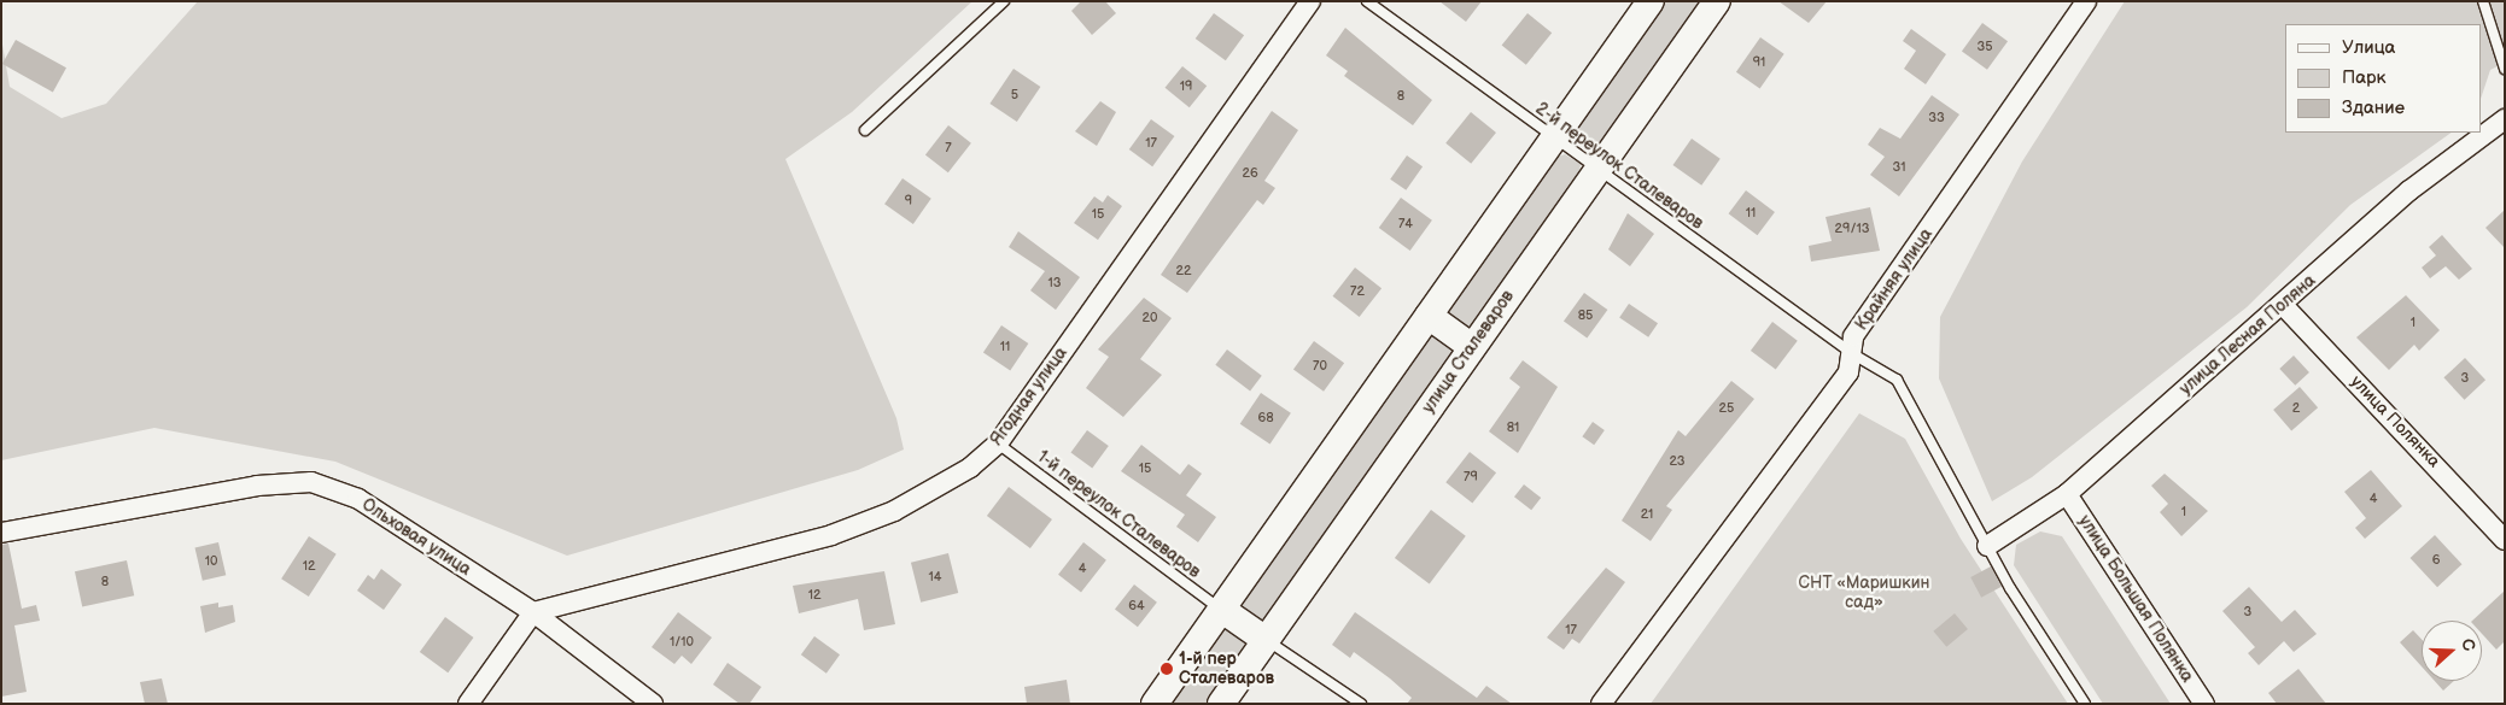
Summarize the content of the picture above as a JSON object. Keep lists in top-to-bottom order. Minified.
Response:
{"streets":{"main road":["улица Сталеваров"],"street":["Крайняя улица","улица Лесная Поляна","Ягодная улица","улица Полянка","Ольховая улица","улица Большая Полянка"],"lane":["2-й переулок Сталеваров","1-й переулок Сталеваров"]},"crossings":[["2-й переулок Сталеваров","Крайняя улица"],["2-й переулок Сталеваров","улица Лесная Поляна"],["2-й переулок Сталеваров","улица Сталеваров"],["улица Лесная Поляна","улица Полянка"],["улица Лесная Поляна","улица Большая Полянка"],["Ягодная улица","1-й переулок Сталеваров"],["Ягодная улица","Ольховая улица"]],"parks":["СНТ «Маришкин сад»"],"places":["1-й пер Сталеваров"],"house_numbers":["35","91","19","5","8","33","17","7","31","26","9","11","15","74","29/13","22","13","72","85","20","1","11","70","3","25","2","68","81","23","15","79","4","1","21","6","10","12","4","14","8","12","64","3","17","1/10"],"legend":["Улица","Парк","Здание"],"north":"right"}
